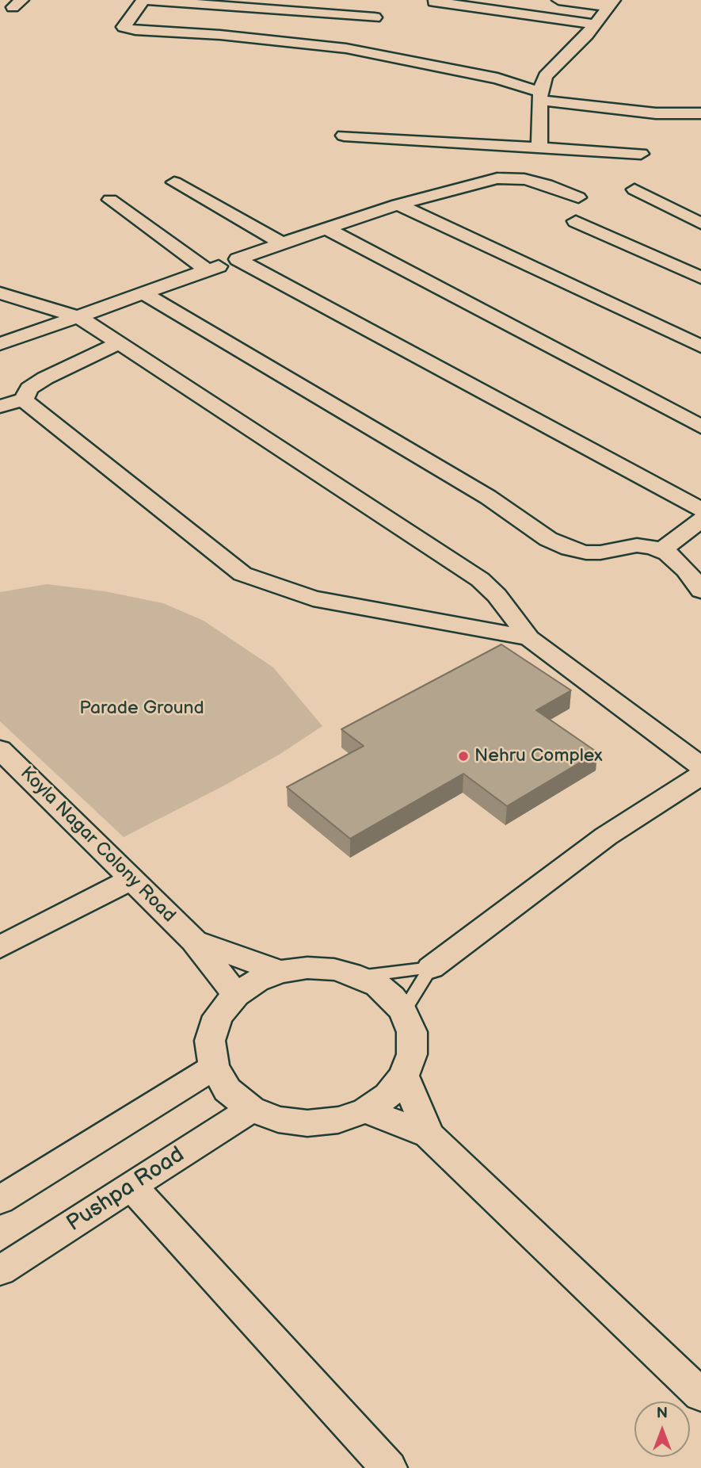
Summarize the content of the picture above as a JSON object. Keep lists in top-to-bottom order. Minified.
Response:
{"streets":{"street":["Koyla Nagar Colony Road","Pushpa Road"]},"crossings":[["Koyla Nagar Colony Road","Pushpa Road"]],"parks":["Parade Ground"],"places":["Nehru Complex"],"north":"top"}
